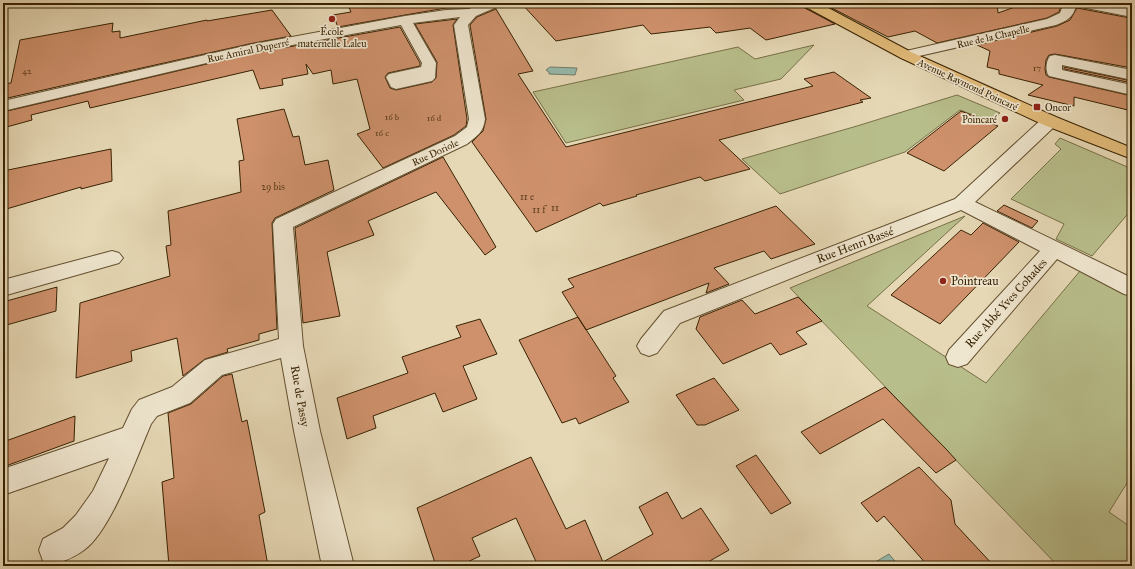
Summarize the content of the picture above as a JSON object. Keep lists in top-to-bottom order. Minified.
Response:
{"streets":{"main road":["Avenue Raymond Poincaré"],"street":["Rue de la Chapelle","Rue Amiral Duperré","Rue Doriole","Rue Henri Bassé","Rue Abbé Yves Cohades","Rue de Passy"]},"crossings":[["Rue de la Chapelle","Avenue Raymond Poincaré"],["Rue Amiral Duperré","Rue Doriole"],["Avenue Raymond Poincaré","Rue Henri Bassé"],["Rue Doriole","Rue de Passy"],["Rue Henri Bassé","Rue Abbé Yves Cohades"]],"places":{"other":["École maternelle Laleu","Poincaré","Pointreau"],"transit":["Oncor"]},"house_numbers":["17","42","16 b","16 d","16 c","29 bis","11 e","11","11 f"]}
